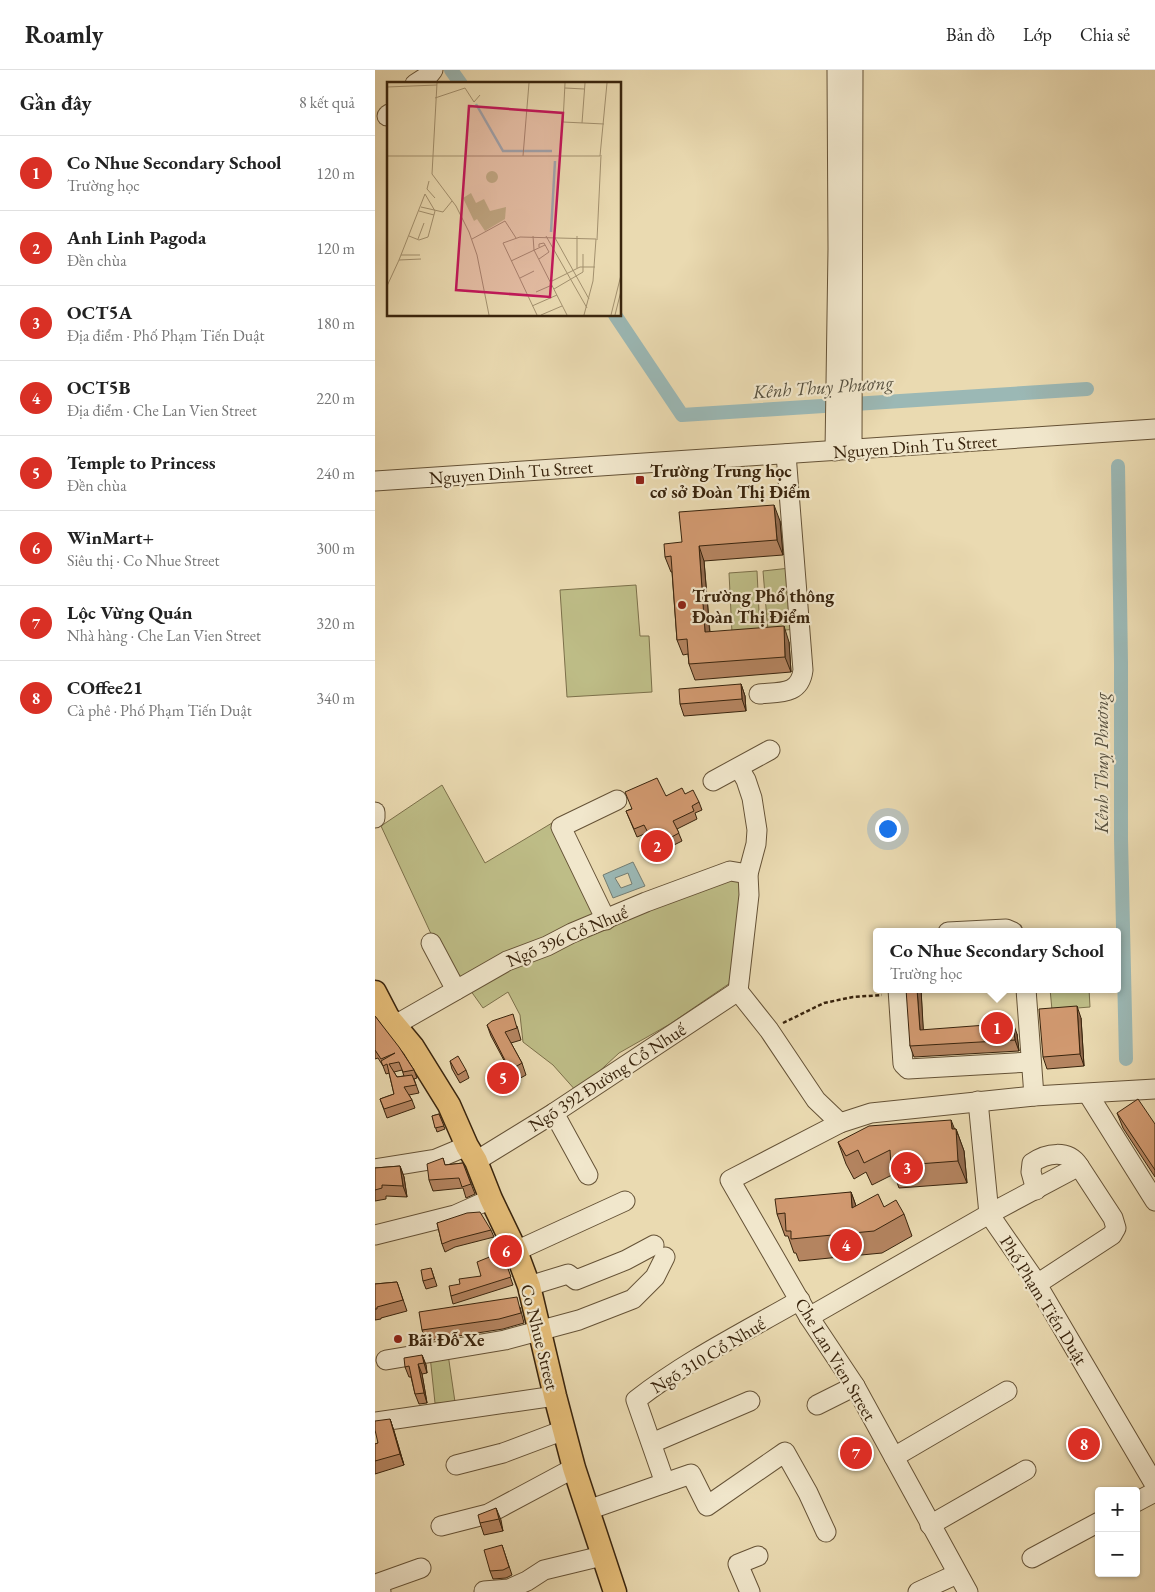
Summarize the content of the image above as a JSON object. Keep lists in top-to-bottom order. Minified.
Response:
{"streets":{"main road":["Co Nhue Street"],"street":["Nguyen Dinh Tu Street","Ngõ 396 Cổ Nhuế","Ngõ 392 Đường Cổ Nhuế","Phố Phạm Tiến Duật","Ngõ 310 Cổ Nhuế","Che Lan Vien Street"]},"crossings":[["Ngõ 396 Cổ Nhuế","Co Nhue Street"],["Ngõ 392 Đường Cổ Nhuế","Co Nhue Street"],["Ngõ 310 Cổ Nhuế","Che Lan Vien Street"]],"water":["Kênh Thuỵ Phương"],"places":{"transit":["Trường Trung học cơ sở Đoàn Thị Điểm"],"other":["Trường Phổ thông Đoàn Thị Điểm","Bãi Đỗ Xe"]},"page":{"header":"Roamly","nav":["Bản đồ","Lớp","Chia sẻ"],"heading":["Gần đây","8 kết quả"],"list":[{"mark":"1","name":"Co Nhue Secondary School","note":"Trường học","value":"120 m"},{"mark":"2","name":"Anh Linh Pagoda","note":"Đền chùa","value":"120 m"},{"mark":"3","name":"OCT5A","note":"Địa điểm · Phố Phạm Tiến Duật","value":"180 m"},{"mark":"4","name":"OCT5B","note":"Địa điểm · Che Lan Vien Street","value":"220 m"},{"mark":"5","name":"Temple to Princess","note":"Đền chùa","value":"240 m"},{"mark":"6","name":"WinMart+","note":"Siêu thị · Co Nhue Street","value":"300 m"},{"mark":"7","name":"Lộc Vừng Quán","note":"Nhà hàng · Che Lan Vien Street","value":"320 m"},{"mark":"8","name":"COffee21","note":"Cà phê · Phố Phạm Tiến Duật","value":"340 m"}],"pins":["2","1","5","3","4","6","8","7"],"popup":["Co Nhue Secondary School","Trường học"],"map_buttons":["+","−"]}}
